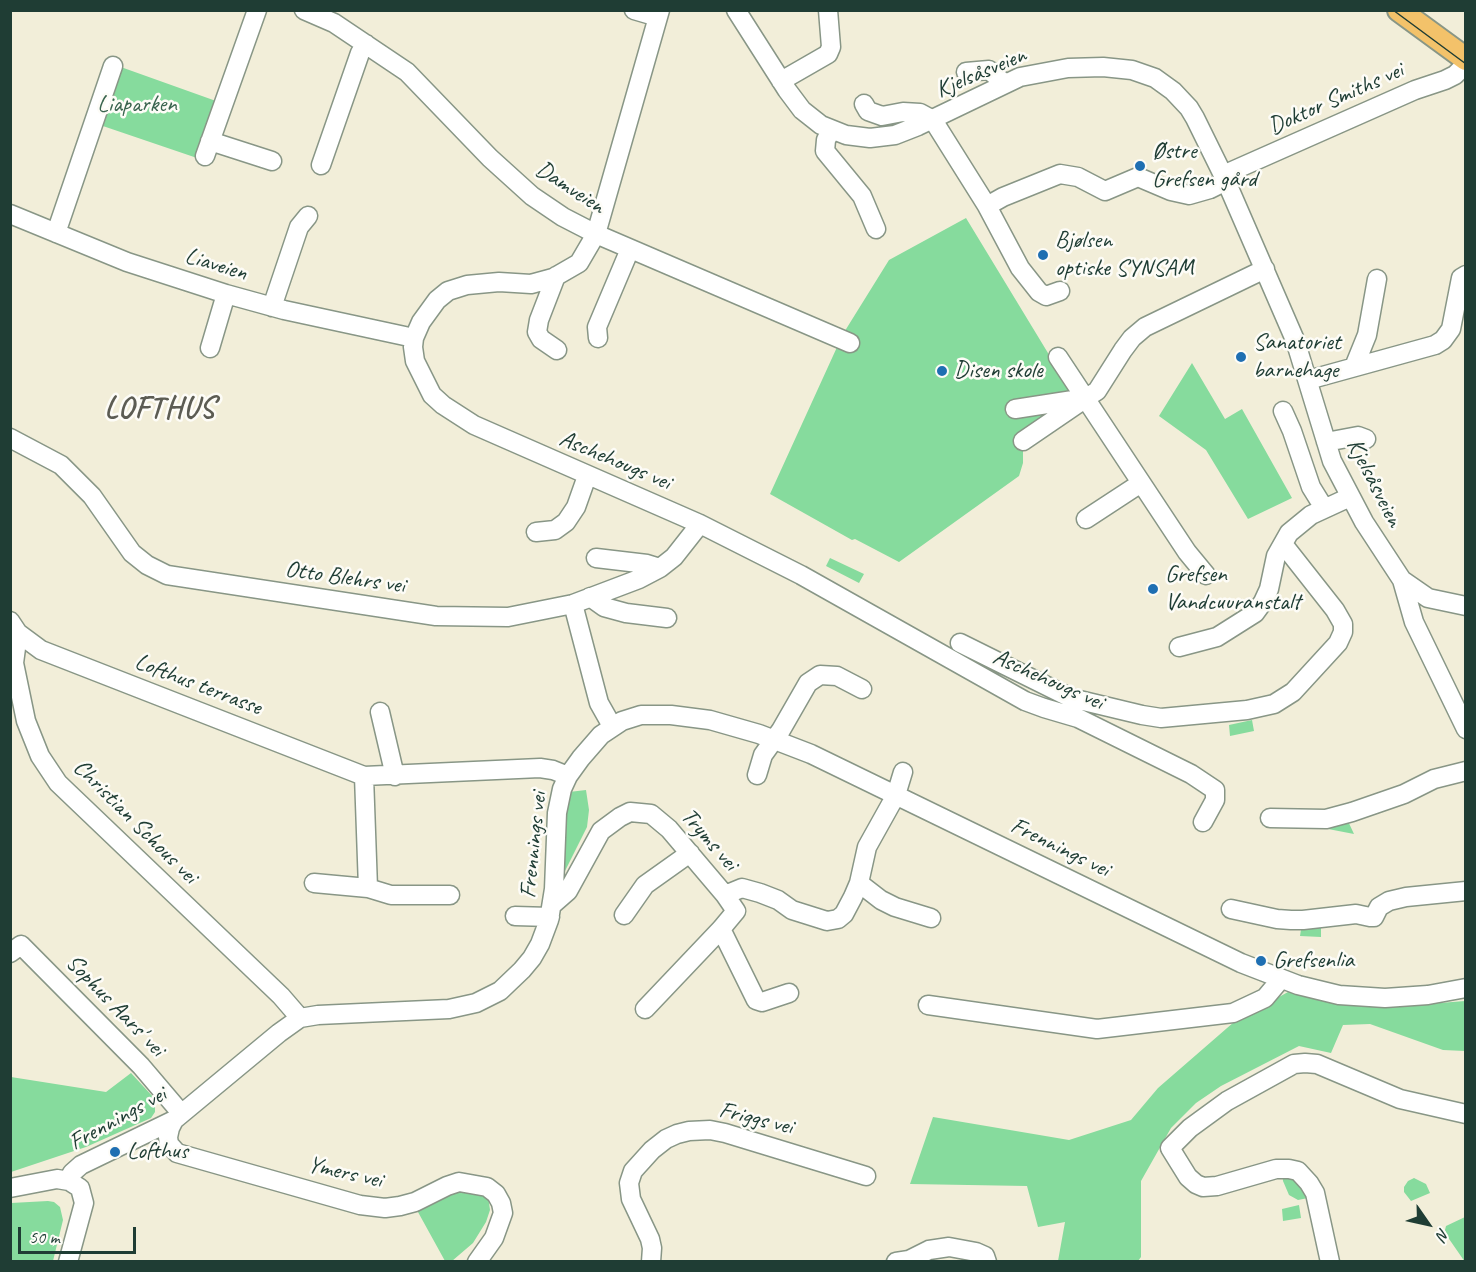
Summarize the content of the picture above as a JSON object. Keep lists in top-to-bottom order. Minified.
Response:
{"streets":{"street":["Kjelsåsveien","Doktor Smiths vei","Damveien","Liaveien","Aschehougs vei","Otto Blehrs vei","Lofthus terrasse","Christian Schous vei","Tryms vei","Frennings vei","Sophus Aars' vei","Friggs vei","Ymers vei"]},"crossings":[["Kjelsåsveien","Doktor Smiths vei"],["Liaveien","Aschehougs vei"],["Aschehougs vei","Otto Blehrs vei"],["Lofthus terrasse","Christian Schous vei"],["Lofthus terrasse","Frennings vei"],["Christian Schous vei","Frennings vei"],["Tryms vei","Frennings vei"],["Frennings vei","Sophus Aars' vei"],["Frennings vei","Ymers vei"],["Sophus Aars' vei","Ymers vei"]],"districts":["LOFTHUS"],"parks":["Liaparken"],"places":["Østre Grefsen gård","Bjølsen optiske SYNSAM","Sanatoriet barnehage","Disen skole","Grefsen Vandcuuranstalt","Grefsenlia","Lofthus"],"scale_bar":"50 m","north":"bottom right"}
